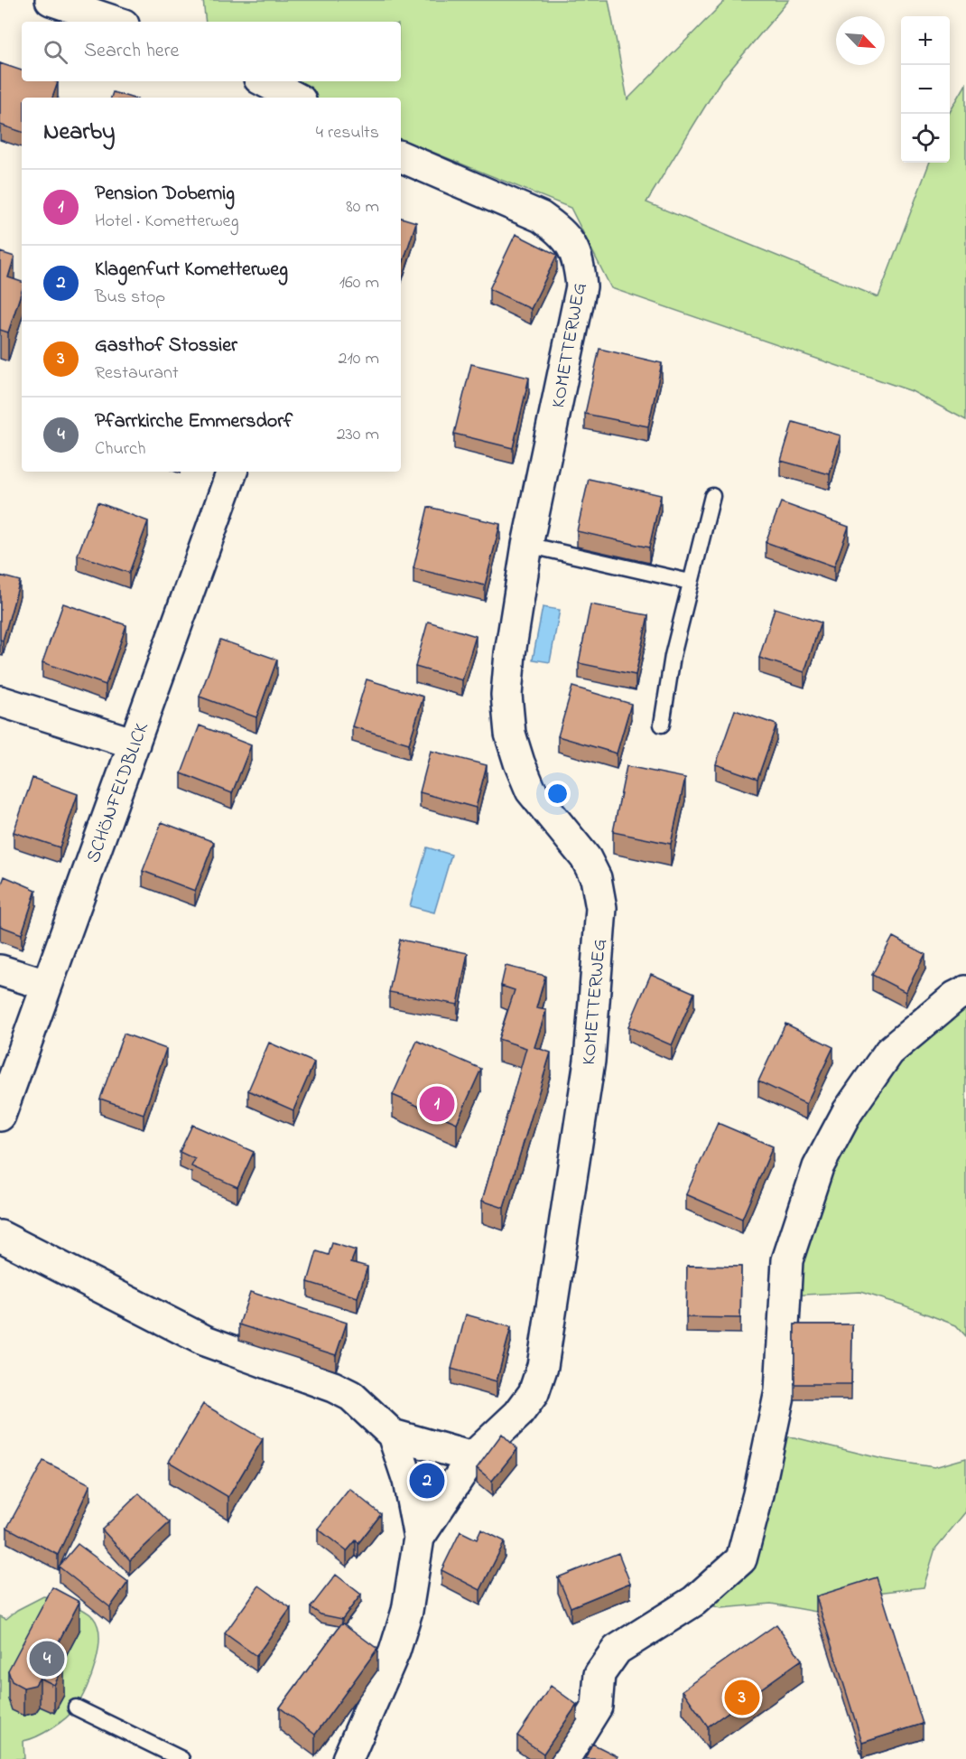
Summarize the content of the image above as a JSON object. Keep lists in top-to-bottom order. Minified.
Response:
{"streets":{"street":["KOMETTERWEG","SCHÖNFELDBLICK"]},"north":"bottom right","page":{"map_buttons":["+","−"],"search":"Search here","heading":["Nearby","4 results"],"list":[{"mark":"1","name":"Pension Dobernig","note":"Hotel · Kometterweg","value":"80 m"},{"mark":"2","name":"Klagenfurt Kometterweg","note":"Bus stop","value":"160 m"},{"mark":"3","name":"Gasthof Stossier","note":"Restaurant","value":"210 m"},{"mark":"4","name":"Pfarrkirche Emmersdorf","note":"Church","value":"230 m"}],"pins":["1","2","4","3"]}}
